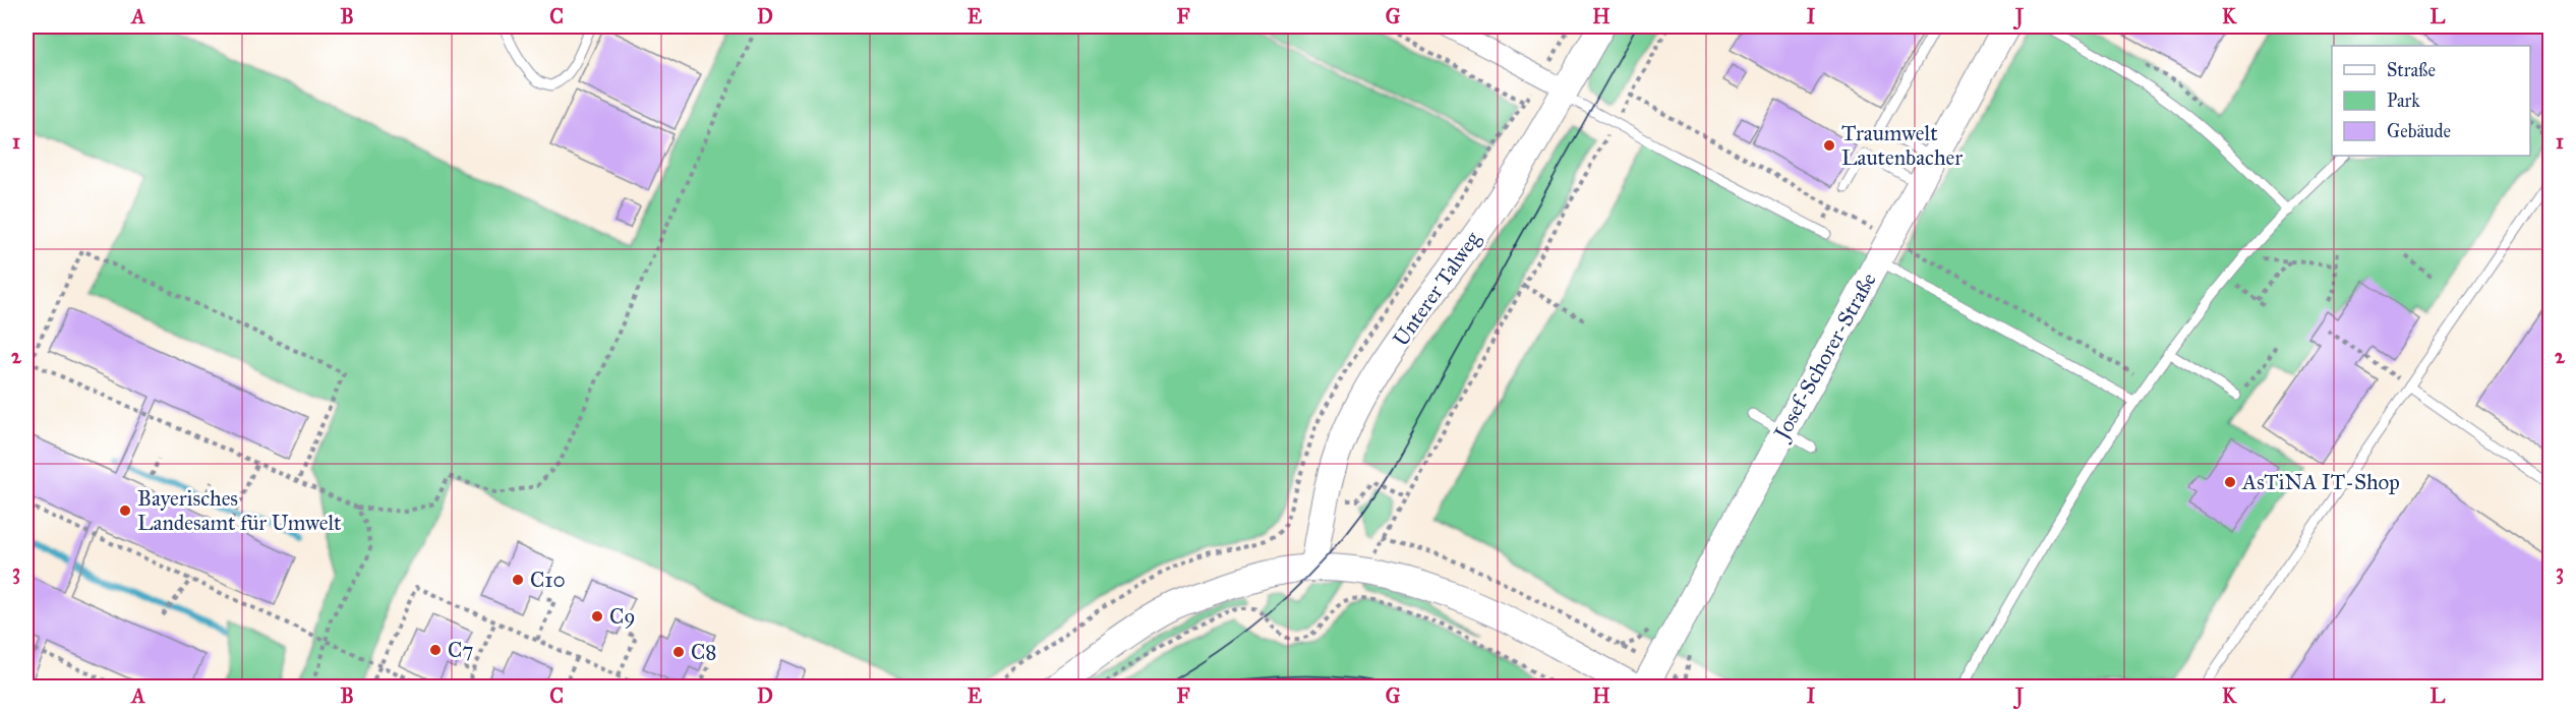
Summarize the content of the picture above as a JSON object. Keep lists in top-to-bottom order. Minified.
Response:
{"streets":{"street":["Unterer Talweg","Josef-Schorer-Straße"]},"places":["Traumwelt Lautenbacher","AsTiNA IT-Shop","Bayerisches Landesamt für Umwelt","C10","C9","C7","C8"],"legend":["Straße","Park","Gebäude"],"grid":{"columns":["A","B","C","D","E","F","G","H","I","J","K","L"],"rows":["1","2","3"]}}
